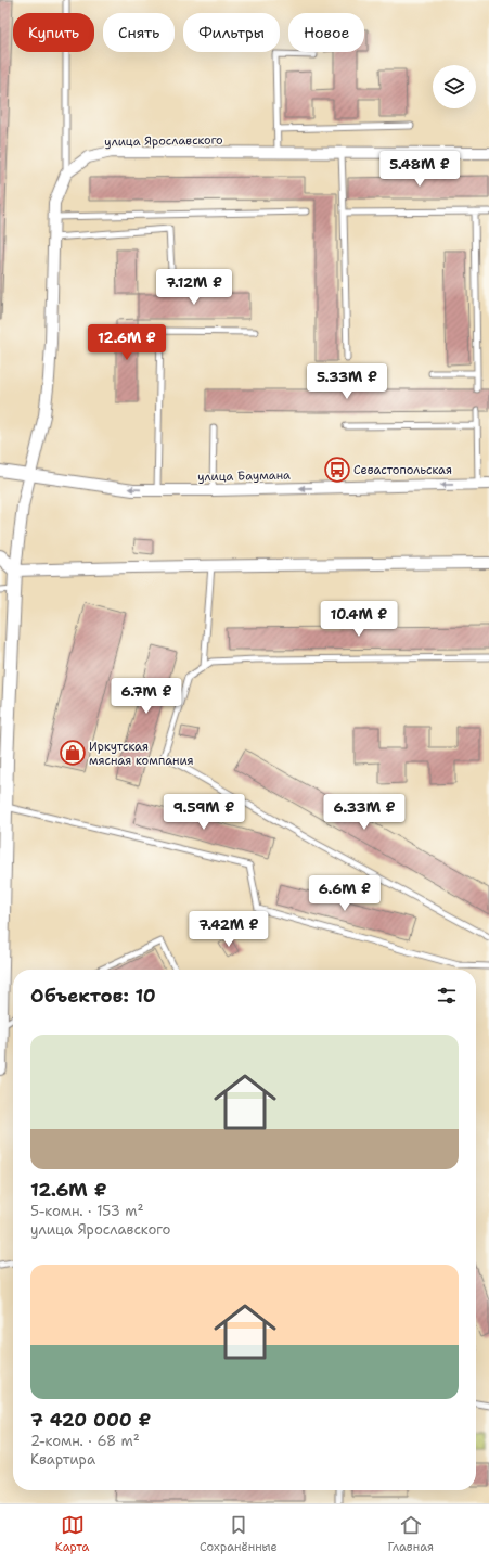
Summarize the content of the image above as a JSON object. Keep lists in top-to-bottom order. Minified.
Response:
{"streets":{"street":["улица Ярославского","улица Баумана"]},"places":{"bus stop":["Севастопольская"],"shop":["Иркутская мясная компания"]},"page":{"chip":["Купить","Снять","Фильтры","Новое"],"price":["5.48M ₽","7.12M ₽","12.6M ₽","5.33M ₽","10.4M ₽","6.7M ₽","9.59M ₽","6.33M ₽","6.6M ₽","7.42M ₽"],"heading":"Объектов: 10","list":[{"name":"12.6M ₽","note":"5-комн. · 153 m² · улица Ярославского"},{"name":"7 420 000 ₽","note":"2-комн. · 68 m² · Квартира"}],"tabs":["Карта","Сохранённые","Главная"]}}
